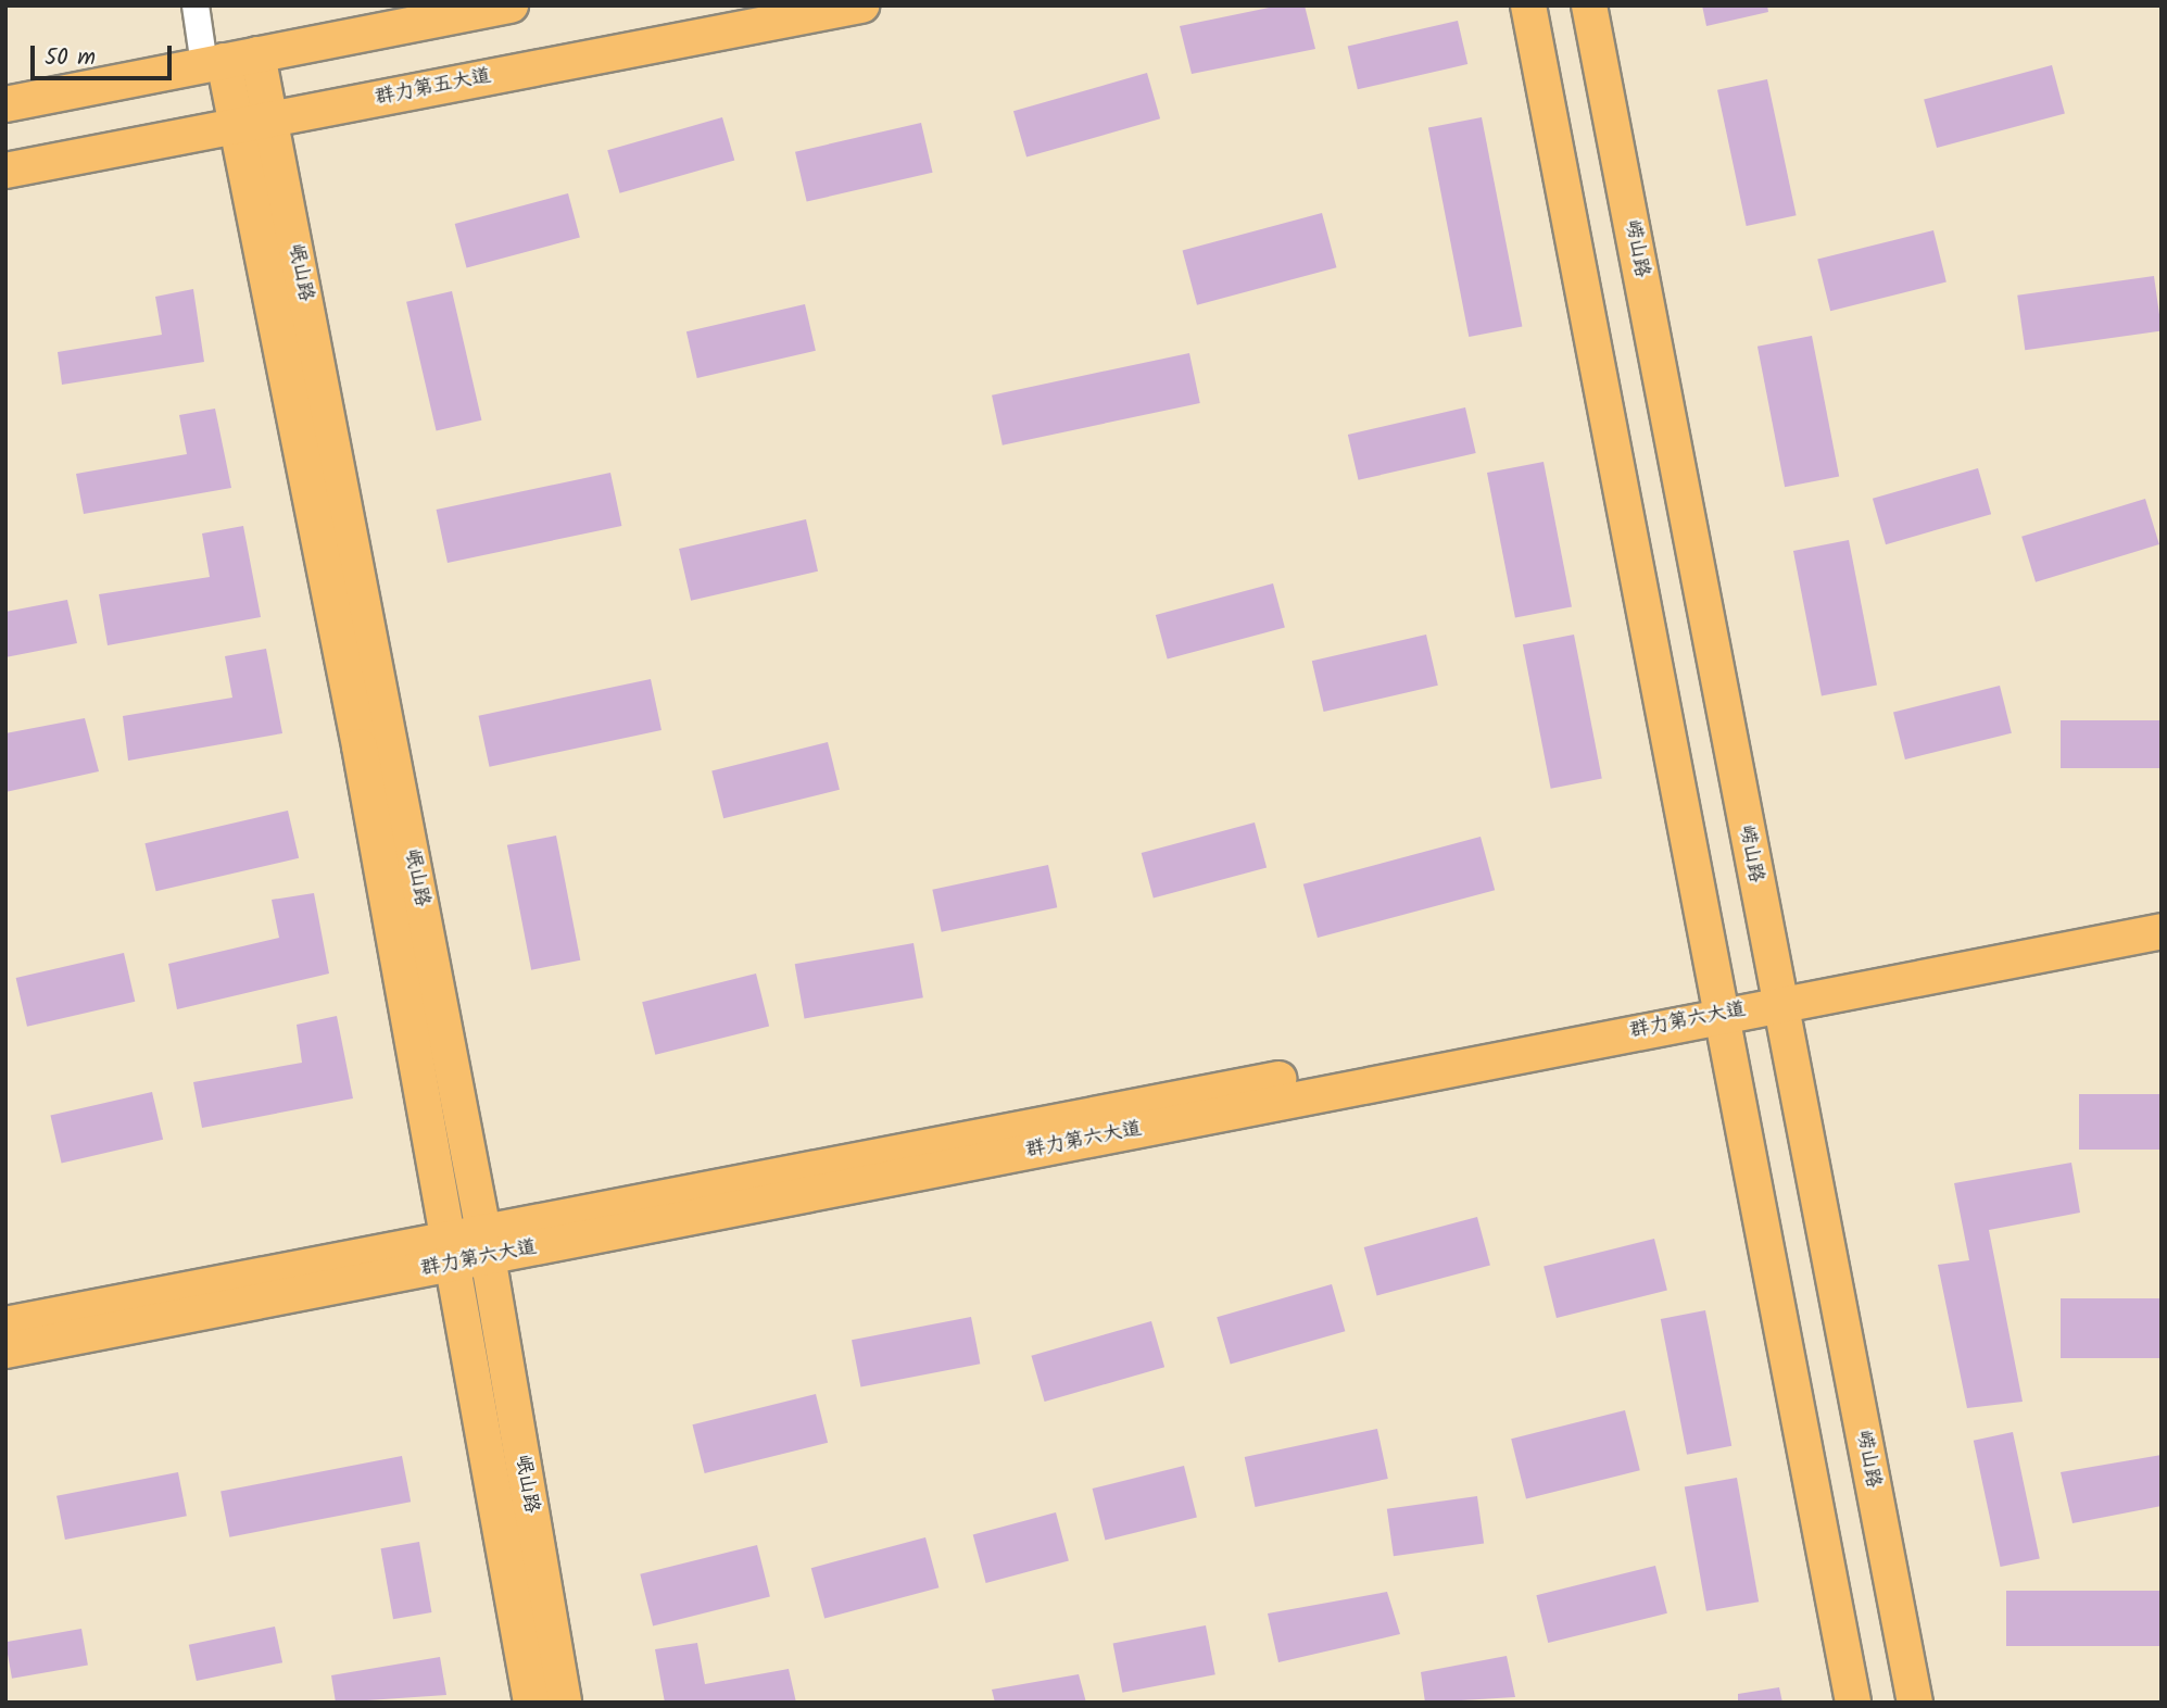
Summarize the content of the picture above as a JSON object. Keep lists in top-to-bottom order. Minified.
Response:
{"streets":{"main road":["群力第五大道","崂山路","岷山路","群力第六大道"]},"crossings":[["群力第五大道","岷山路"],["崂山路","群力第六大道"],["岷山路","群力第六大道"]],"scale_bar":"50 m"}
